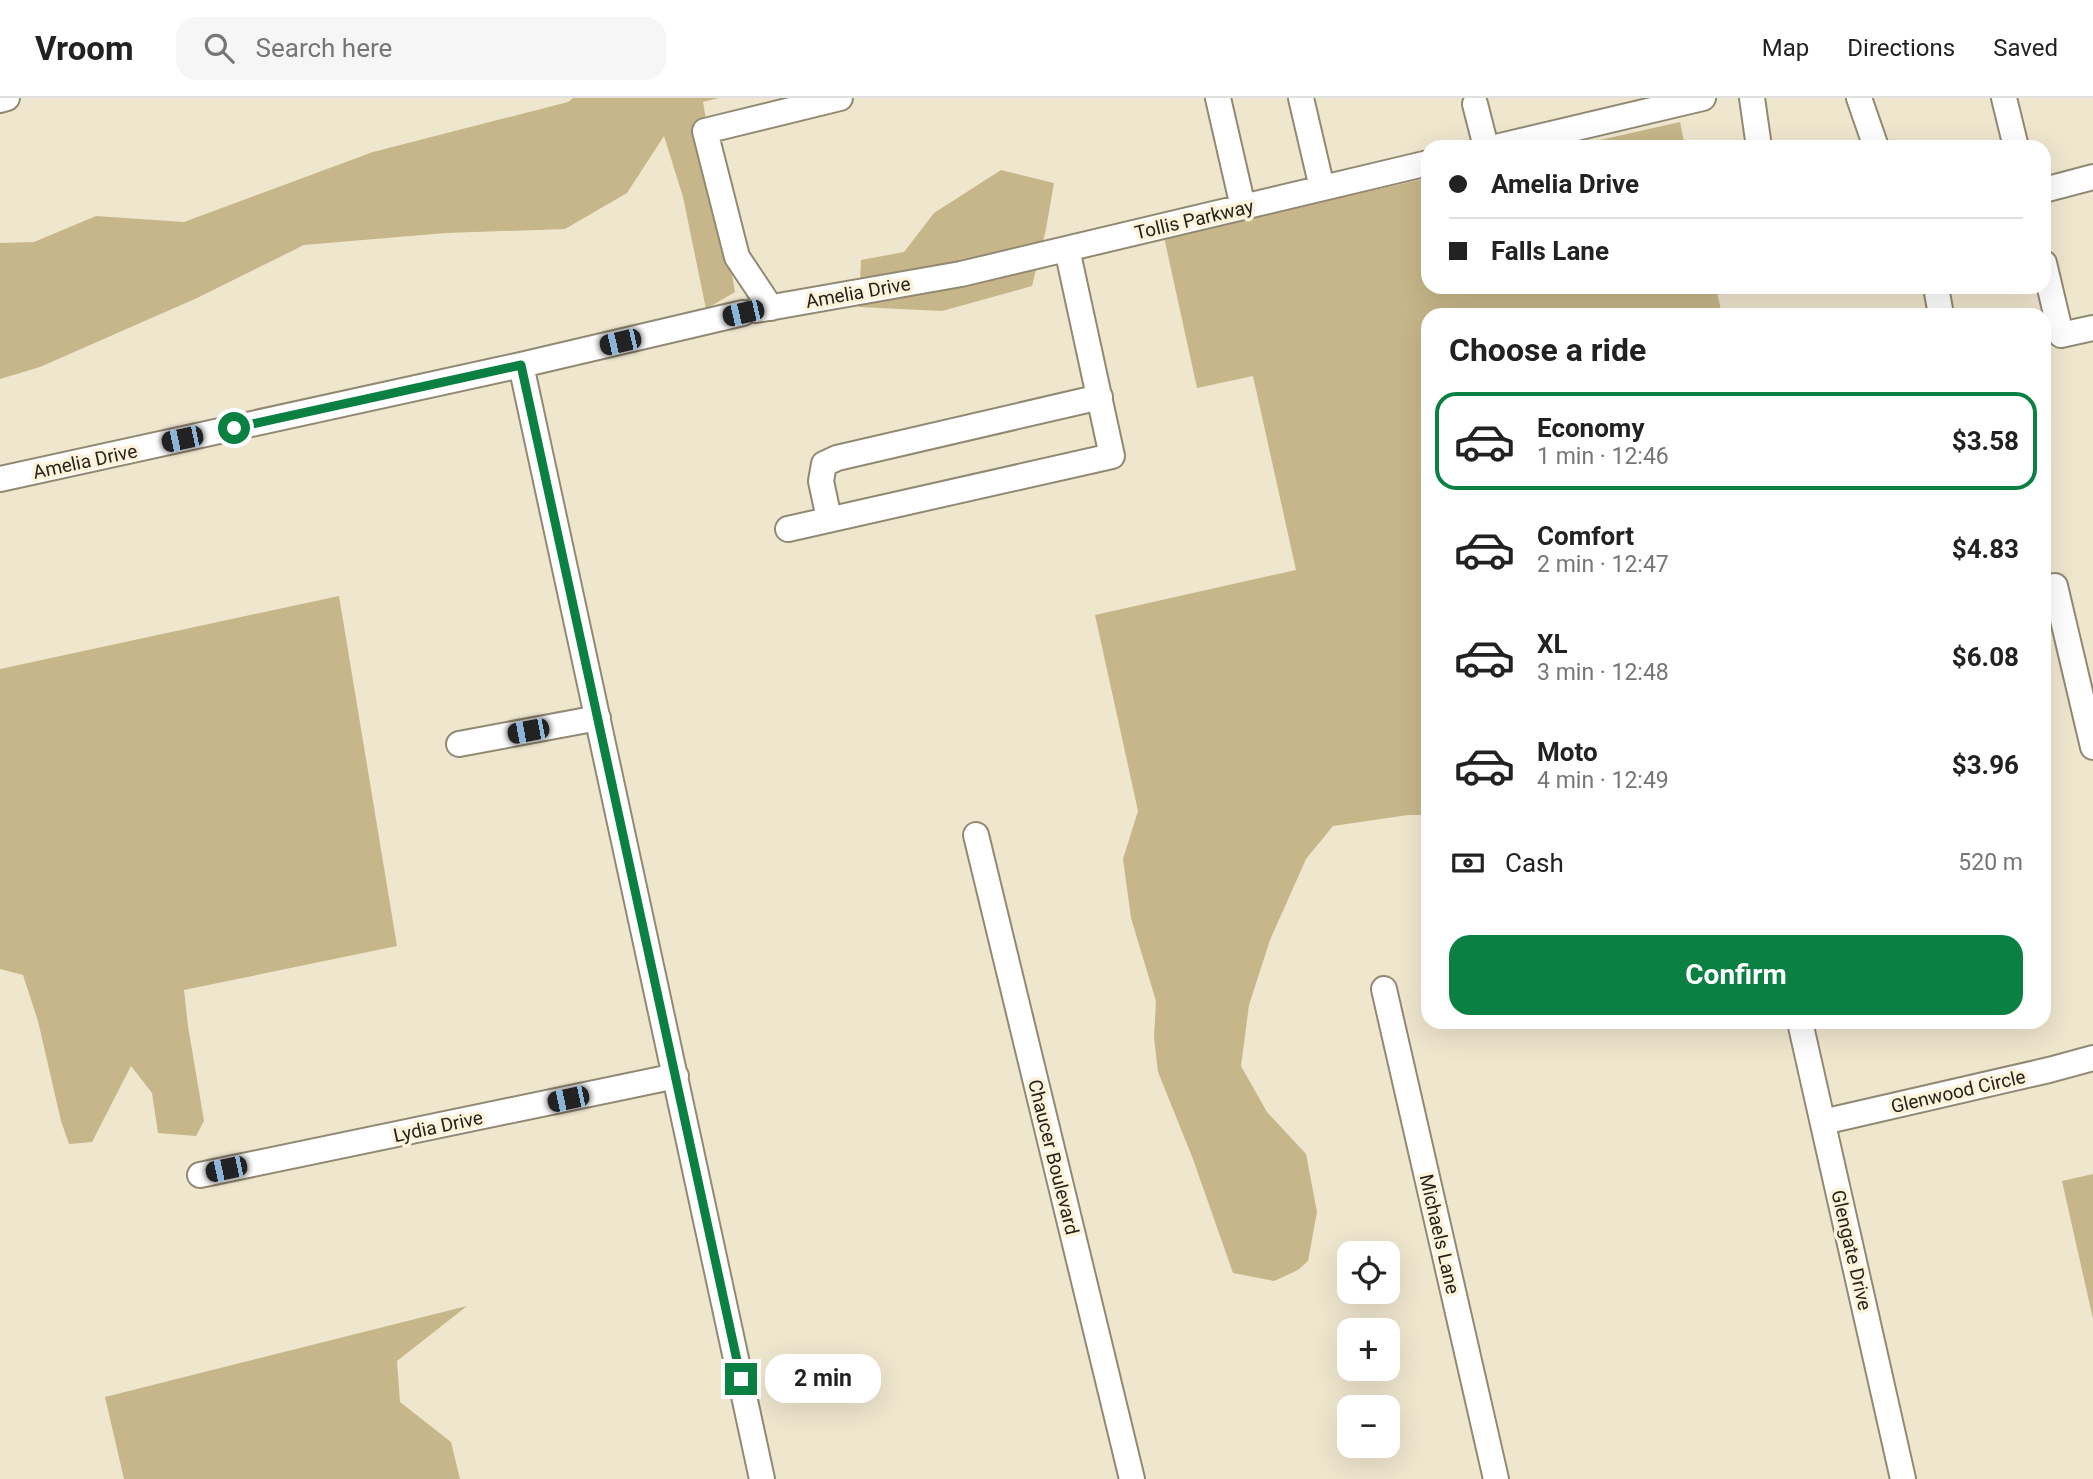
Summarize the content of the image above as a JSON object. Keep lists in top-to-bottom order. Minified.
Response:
{"streets":{"street":["Tollis Parkway","Amelia Drive","Glenwood Circle","Lydia Drive","Chaucer Boulevard","Michaels Lane","Glengate Drive"]},"crossings":[["Tollis Parkway","Amelia Drive"],["Glenwood Circle","Glengate Drive"]],"page":{"header":"Vroom","search":"Search here","nav":["Map","Directions","Saved"],"banner":["Amelia Drive","Falls Lane"],"heading":"Choose a ride","list":[{"name":"Economy","note":"1 min · 12:46","value":"$3.58"},{"name":"Comfort","note":"2 min · 12:47","value":"$4.83"},{"name":"XL","note":"3 min · 12:48","value":"$6.08"},{"name":"Moto","note":"4 min · 12:49","value":"$3.96"}],"pay":["Cash","520 m"],"buttons":"Confirm","map_buttons":["+","−"],"bubble":"2 min"}}
